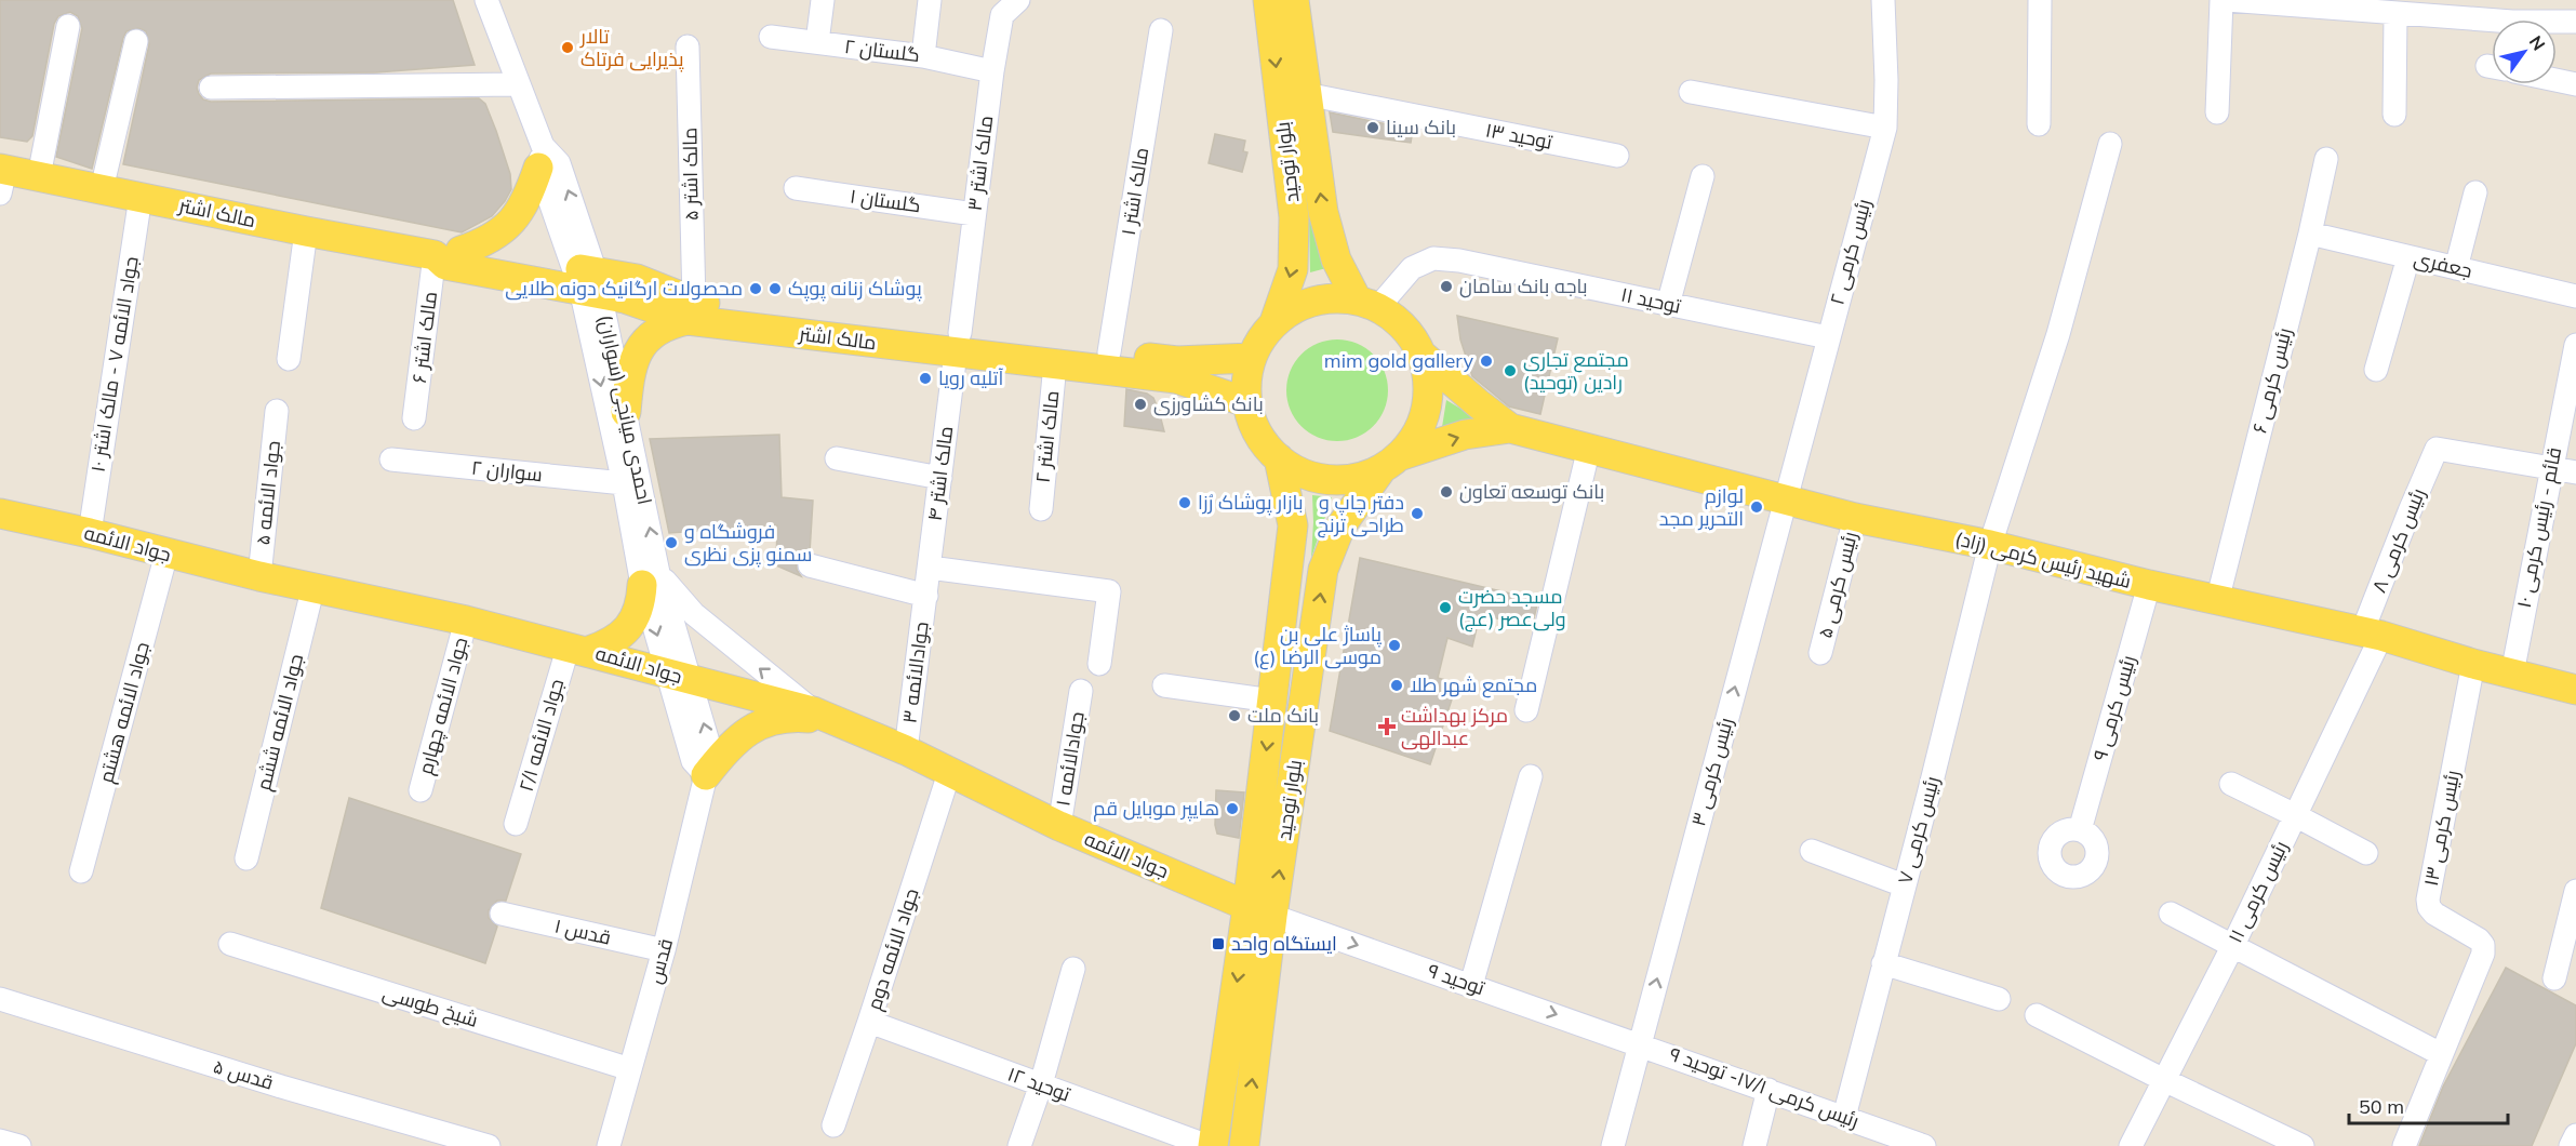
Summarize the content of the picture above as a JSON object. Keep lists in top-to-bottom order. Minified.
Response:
{"streets":{"main road":["بلوار توحید","مالک اشتر","جواد الائمه","شهید رئیس کرمی (زاد)"],"street":["گلستان ۲","توحید ۱۳","مالک اشتر ۳","مالک اشتر ۵","مالک اشتر ۱","گلستان ۱","رئیس کرمی ۲","جعفری","توحید ۱۱","مالک اشتر ۶","جواد الائمه ۷ - مالک اشتر ۱۰","رئیس کرمی ۶","احمدی میانجی (سواران)","مالک اشتر ۲","سواران ۲","مالک اشتر ۴","جواد الائمه ۵","قائم - رئیس کرمی ۱۰","رئیس کرمی ۸","رئیس کرمی ۵","جوادالائمه ۳","جواد الائمه چهارم","رئیس کرمی ۹","جواد الائمه هشتم","جواد الائمه ششم","جواد الائمه ۲/۱","جوادالائمه ۱","رئیس کرمی ۳","رئیس کرمی ۱۳","رئیس کرمی ۷","رئیس کرمی ۱۱","قدس ۱","جواد الائمه دوم","قدس","توحید ۹","شیخ طوسی","قدس ۵","توحید ۱۲","رئیس کرمی ۱۷/۱- توحید ۹"]},"crossings":[["گلستان ۲","مالک اشتر ۳"],["توحید ۱۳","بلوار توحید"],["بلوار توحید","مالک اشتر"],["بلوار توحید","توحید ۱۱"],["بلوار توحید","جواد الائمه"],["بلوار توحید","توحید ۹"],["بلوار توحید","توحید ۱۲"],["مالک اشتر ۳","گلستان ۱"],["مالک اشتر ۳","مالک اشتر"],["مالک اشتر ۳","مالک اشتر ۴"],["مالک اشتر ۵","مالک اشتر"],["مالک اشتر ۱","مالک اشتر"],["مالک اشتر","توحید ۱۱"],["مالک اشتر","مالک اشتر ۶"],["مالک اشتر","جواد الائمه ۷ - مالک اشتر ۱۰"],["مالک اشتر","احمدی میانجی (سواران)"],["مالک اشتر","مالک اشتر ۲"],["مالک اشتر","مالک اشتر ۴"],["رئیس کرمی ۲","توحید ۱۱"],["رئیس کرمی ۲","شهید رئیس کرمی (زاد)"],["رئیس کرمی ۲","رئیس کرمی ۳"],["جعفری","رئیس کرمی ۶"],["جواد الائمه ۷ - مالک اشتر ۱۰","جواد الائمه"],["رئیس کرمی ۶","شهید رئیس کرمی (زاد)"],["احمدی میانجی (سواران)","سواران ۲"],["احمدی میانجی (سواران)","جواد الائمه"],["احمدی میانجی (سواران)","قدس"],["مالک اشتر ۴","جوادالائمه ۳"],["جواد الائمه ۵","جواد الائمه"],["قائم - رئیس کرمی ۱۰","رئیس کرمی ۸"],["قائم - رئیس کرمی ۱۰","شهید رئیس کرمی (زاد)"],["رئیس کرمی ۸","شهید رئیس کرمی (زاد)"],["رئیس کرمی ۸","رئیس کرمی ۱۱"],["جواد الائمه","جوادالائمه ۳"],["جواد الائمه","جواد الائمه چهارم"],["جواد الائمه","جواد الائمه هشتم"],["جواد الائمه","جواد الائمه ششم"],["جواد الائمه","جواد الائمه ۲/۱"],["جواد الائمه","جوادالائمه ۱"],["جواد الائمه","جواد الائمه دوم"],["جواد الائمه","قدس"],["جواد الائمه","توحید ۹"],["شهید رئیس کرمی (زاد)","رئیس کرمی ۵"],["شهید رئیس کرمی (زاد)","رئیس کرمی ۹"],["شهید رئیس کرمی (زاد)","رئیس کرمی ۳"],["شهید رئیس کرمی (زاد)","رئیس کرمی ۱۳"],["شهید رئیس کرمی (زاد)","رئیس کرمی ۷"],["شهید رئیس کرمی (زاد)","رئیس کرمی ۱۱"],["رئیس کرمی ۳","توحید ۹"],["رئیس کرمی ۳","رئیس کرمی ۱۷/۱- توحید ۹"],["رئیس کرمی ۷","رئیس کرمی ۱۷/۱- توحید ۹"],["قدس ۱","قدس"],["جواد الائمه دوم","توحید ۱۲"],["قدس","شیخ طوسی"],["توحید ۹","رئیس کرمی ۱۷/۱- توحید ۹"]],"one_way":["توحید ۹"],"places":{"other":["تالار پذیرایی فرتاک","بانک سینا","باجه بانک سامان","محصولات ارگانیک دونه طلایی","پوشاک زنانه پوپک","mim gold gallery","مجتمع تجاری رادین (توحید)","آتلیه رویا","بانک کشاورزی","بانک توسعه تعاون","بازار پوشاک رُزا","لوازم التحریر مجد","دفتر چاپ و طراحی ترنج","فروشگاه و سمنو پزی نظری","مسجد حضرت ولی‌عصر (عج)","پاساژ علی بن موسی الرضا (ع)","مجتمع شهر طلا","بانک ملت","هایپر موبایل قم"],"health":["مرکز بهداشت عبدالهی"],"transit":["ایستگاه واحد"]},"scale_bar":"50 m","north":"top right"}
